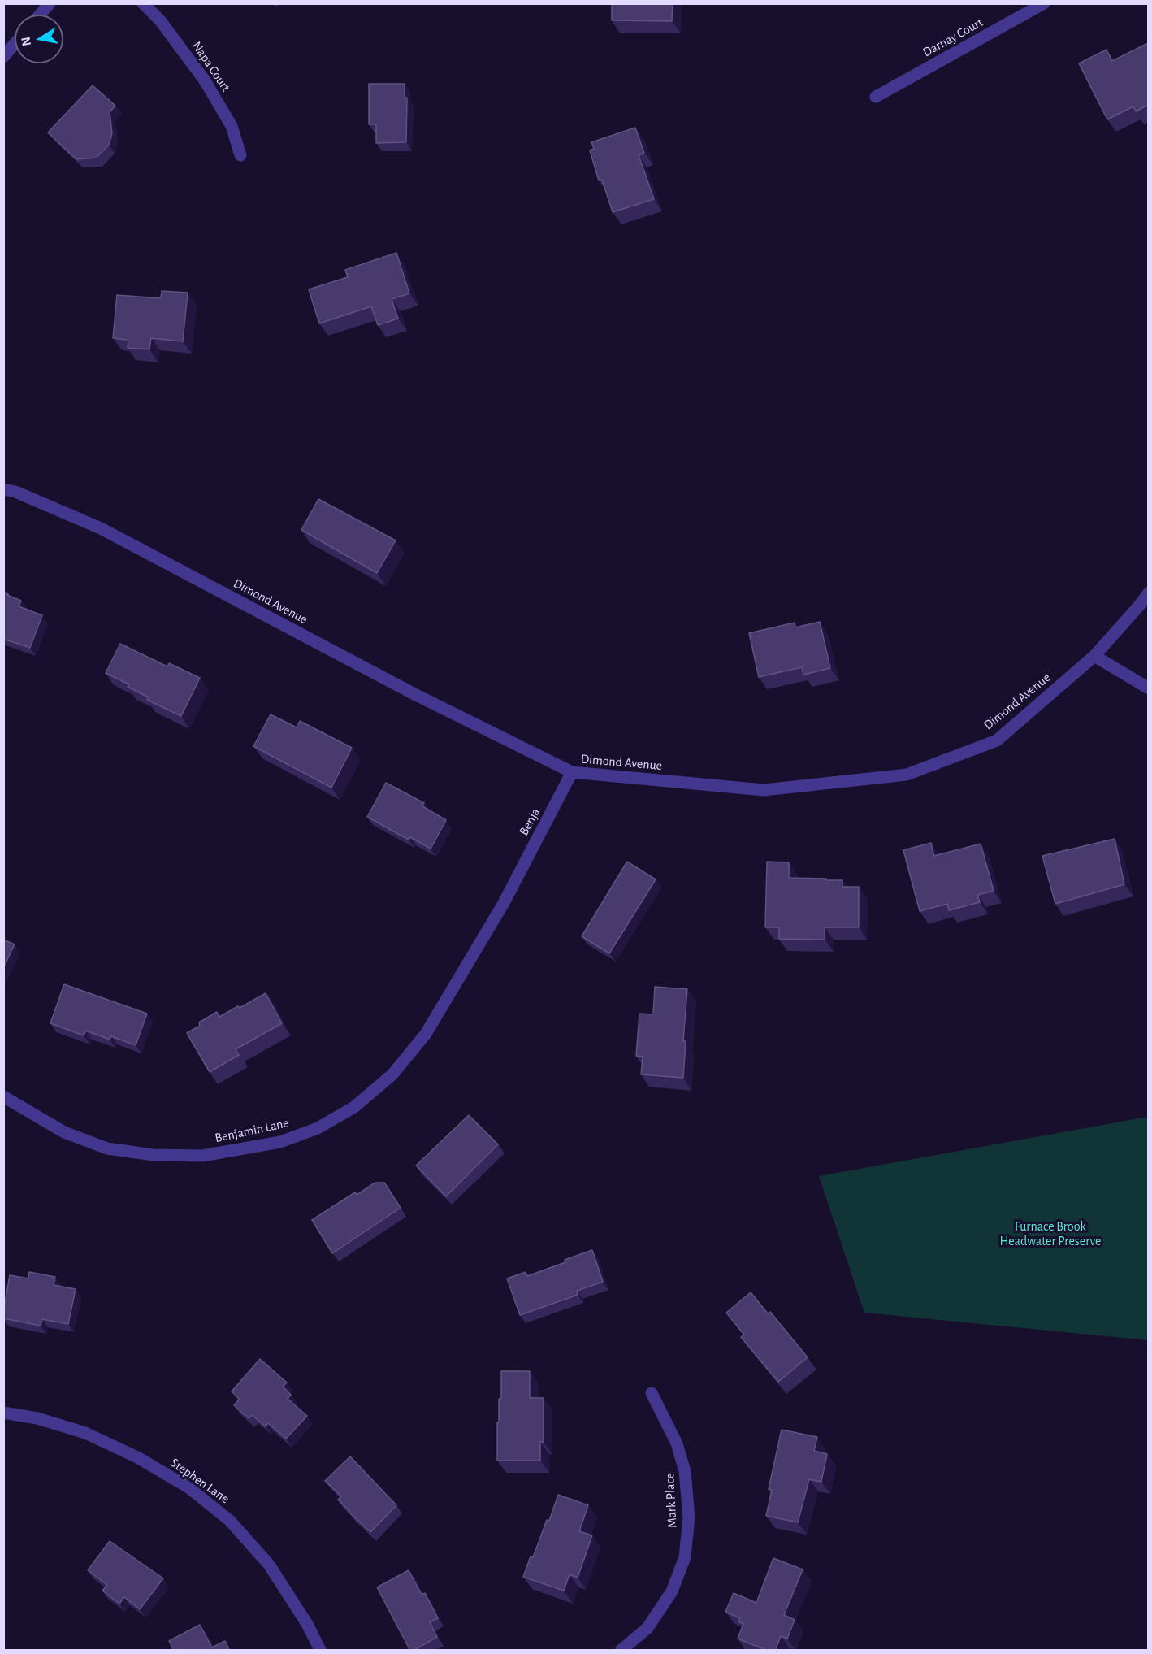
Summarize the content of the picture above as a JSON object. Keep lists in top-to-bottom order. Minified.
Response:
{"streets":{"street":["Darnay Court","Napa Court","Dimond Avenue","Benja","Benjamin Lane","Stephen Lane","Mark Place"]},"crossings":[["Dimond Avenue","Benja"],["Benja","Benjamin Lane"]],"parks":["Furnace Brook Headwater Preserve"],"north":"left"}
